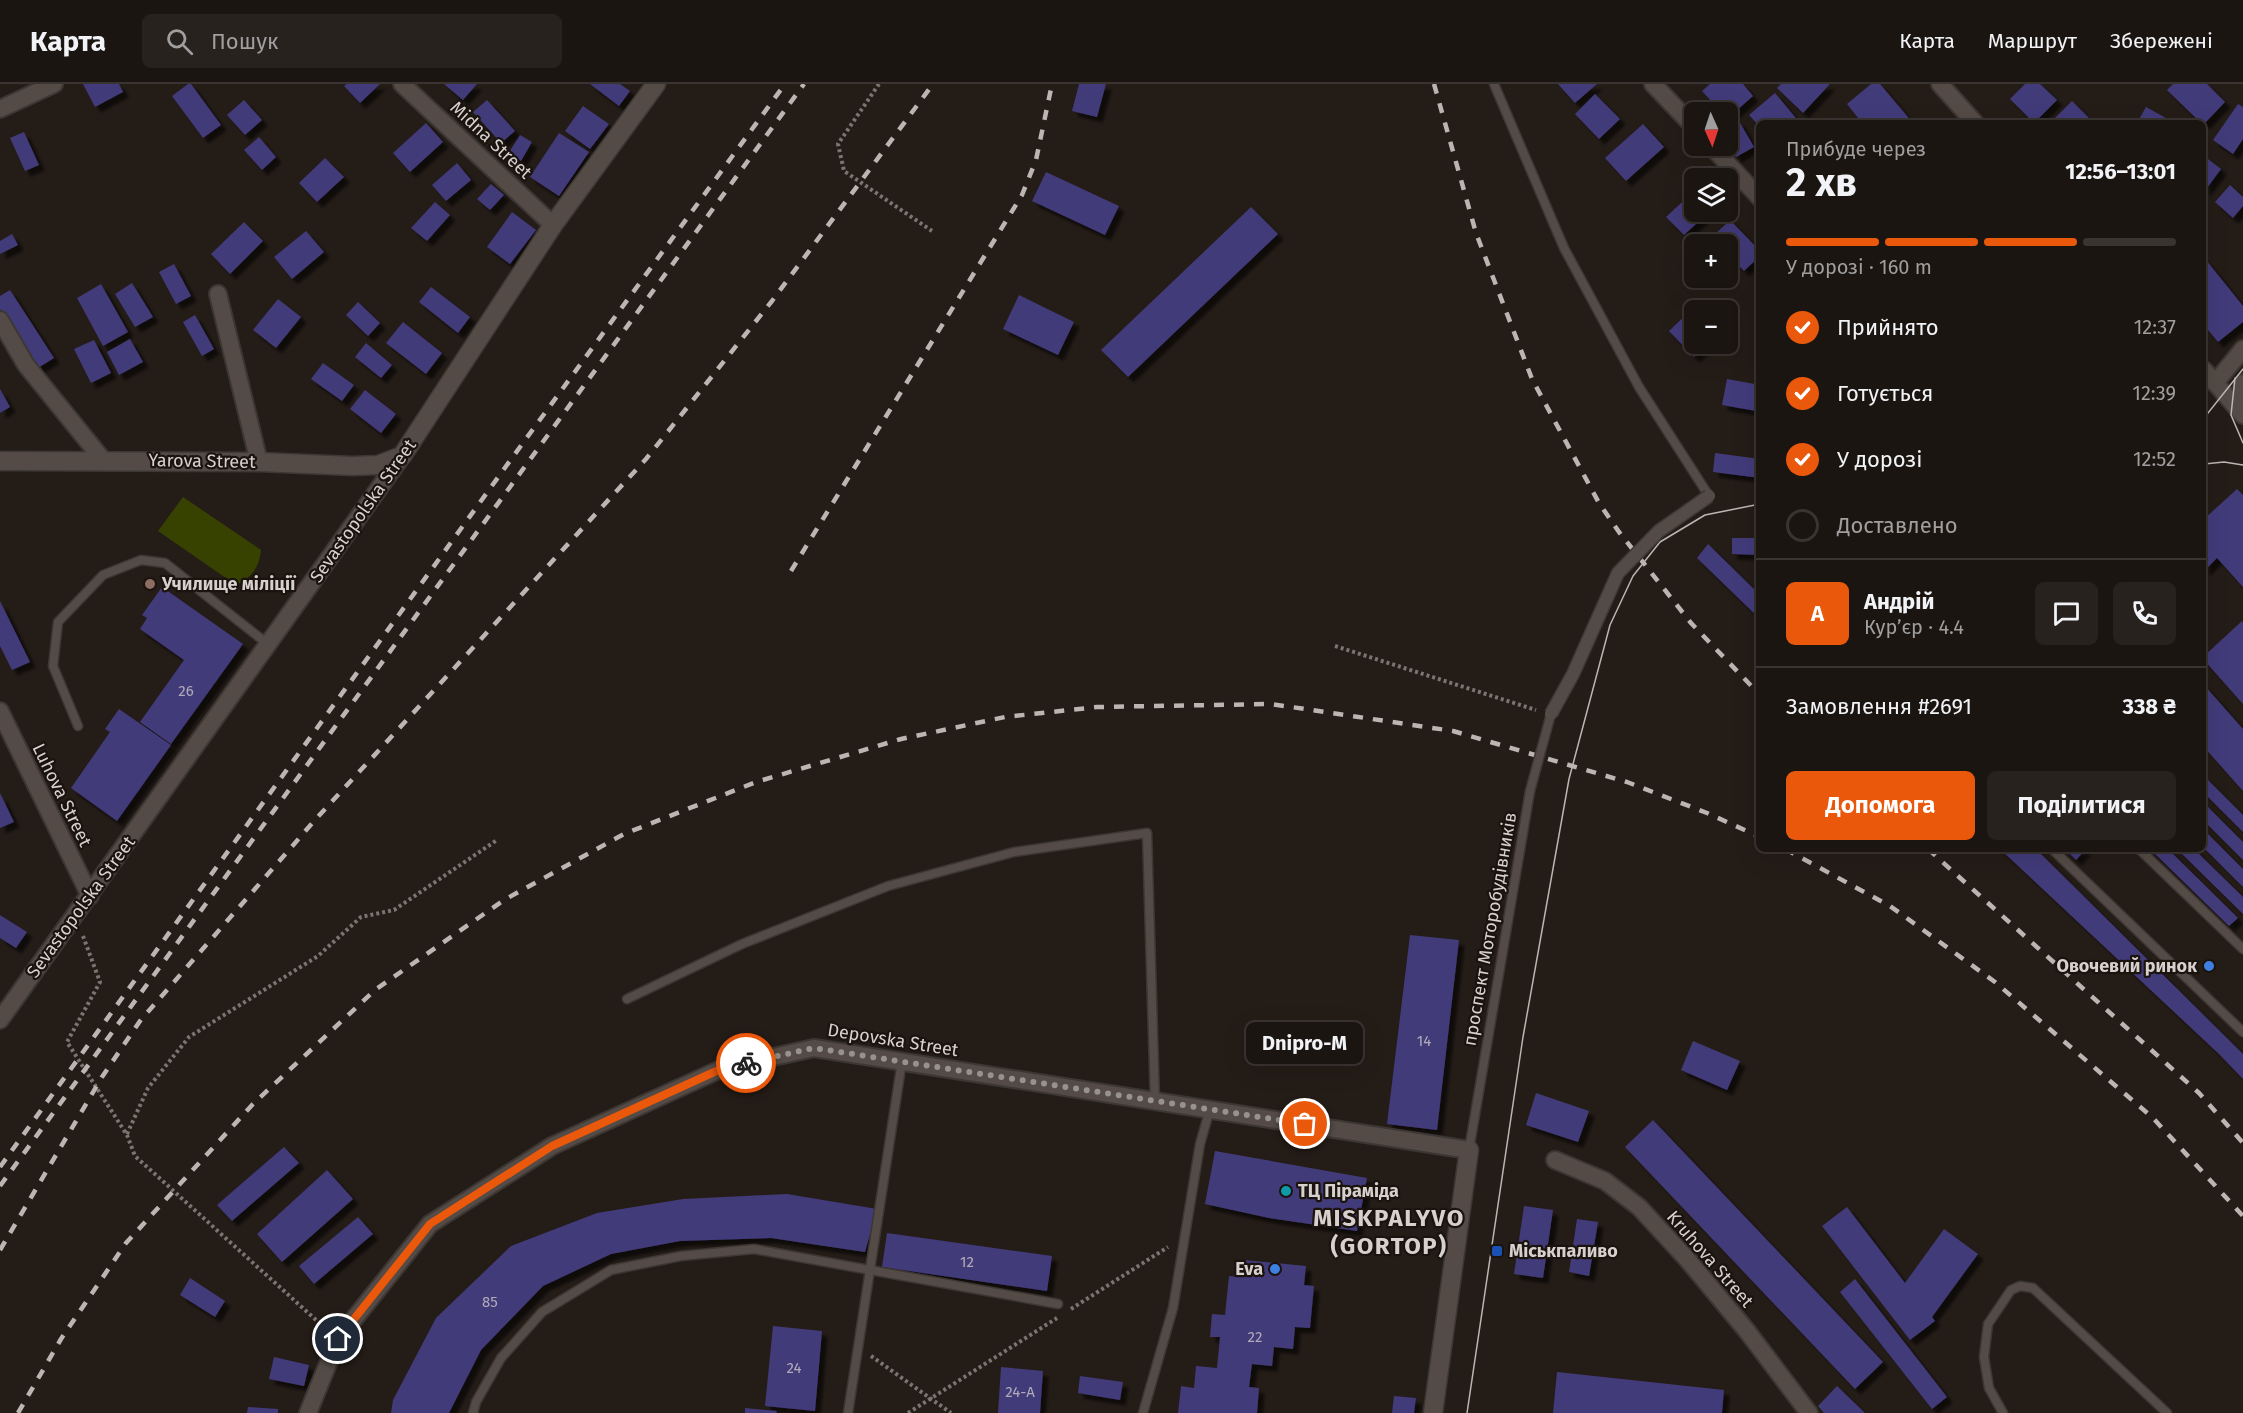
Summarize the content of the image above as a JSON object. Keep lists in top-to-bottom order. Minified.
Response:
{"streets":{"street":["Midna Street","Yarova Street","Sevastopolska Street","Luhova Street","Depovska Street","Kruhova Street"],"lane":["проспект Моторобудівників"]},"crossings":[["Midna Street","Sevastopolska Street"],["Yarova Street","Sevastopolska Street"],["Sevastopolska Street","Luhova Street"],["проспект Моторобудівників","Depovska Street"]],"districts":["MISKPALYVO (GORTOP)"],"places":{"other":["Училище міліції","Овочевий ринок","Dnipro-M","ТЦ Піраміда","Eva"],"transit":["Міськпаливо"]},"house_numbers":["26","14","12","85","22","24","24-А"],"north":"bottom","page":{"header":"Карта","search":"Пошук","nav":["Карта","Маршрут","Збережені"],"map_buttons":["+","−"],"heading":["2 хв","Прибуде через","12:56–13:01"],"panel":["Андрій","Кур’єр · 4.4","Замовлення #2691","338 ₴"],"bar":"У дорозі · 160 m","list":[["Прийнято","12:37"],["Готується","12:39"],["У дорозі","12:52"],"Доставлено"],"round":"А","buttons":["Допомога","Поділитися"],"bubble":"Dnipro-M"}}
